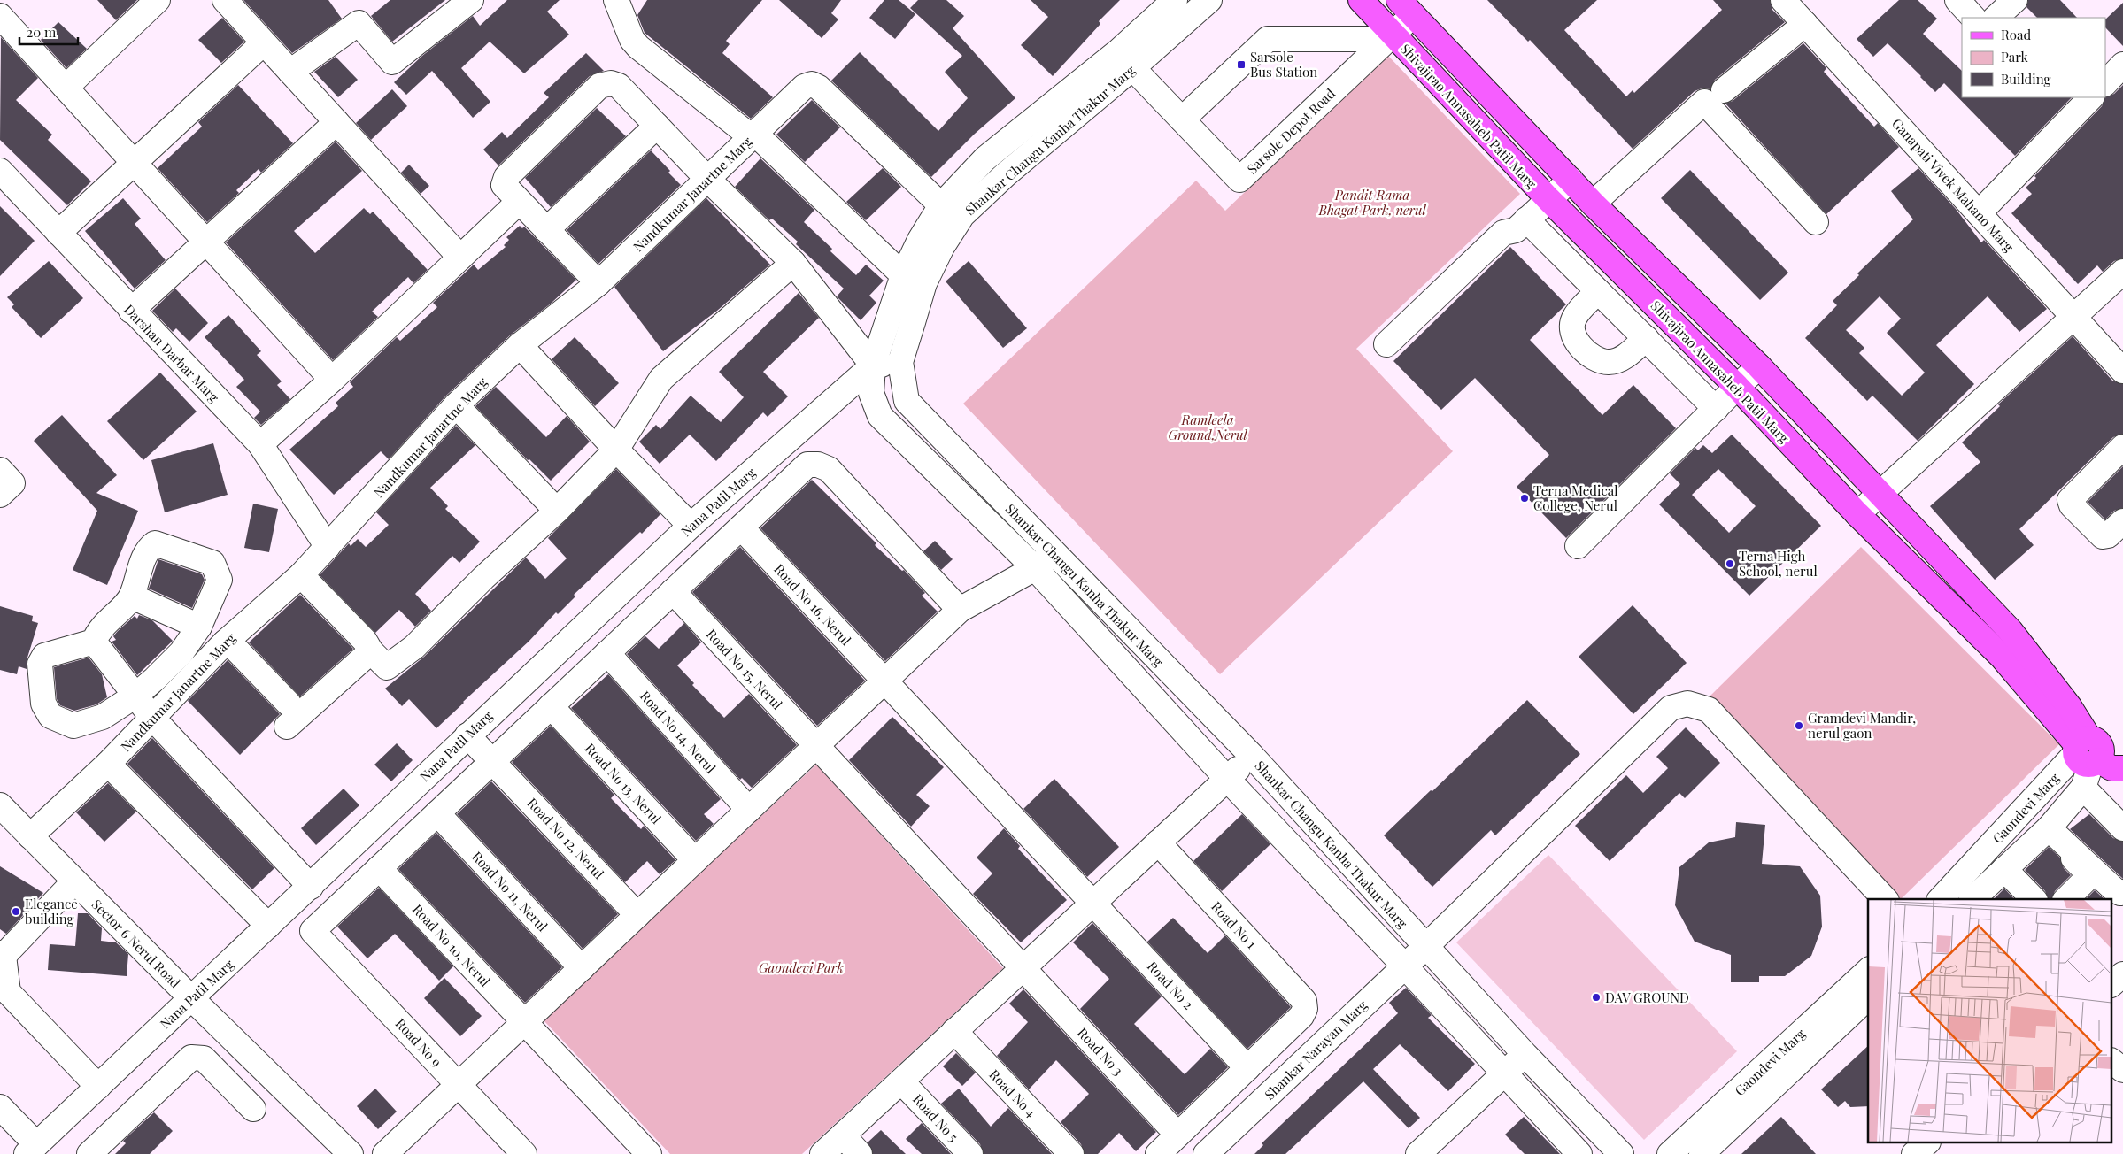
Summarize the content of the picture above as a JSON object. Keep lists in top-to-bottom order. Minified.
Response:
{"streets":{"main road":["Shivajirao Annasaheb Patil Marg"],"street":["Sarsole Depot Road","Shankar Changu Kanha Thakur Marg","Ganapati Vivek Mahano Marg","Nandkumar Janartne Marg","Darshan Darbar Marg","Nana Patil Marg","Road No 16, Nerul","Road No 15, Nerul","Road No 14, Nerul","Road No 13, Nerul","Gaondevi Marg","Road No 12, Nerul","Road No 11, Nerul","Road No 1","Sector 6 Nerul Road","Road No 10, Nerul","Road No 2","Road No 9","Shankar Narayan Marg","Road No 3","Road No 4","Road No 5"]},"crossings":[["Shivajirao Annasaheb Patil Marg","Sarsole Depot Road"],["Shivajirao Annasaheb Patil Marg","Gaondevi Marg"],["Sarsole Depot Road","Shankar Changu Kanha Thakur Marg"],["Shankar Changu Kanha Thakur Marg","Nandkumar Janartne Marg"],["Shankar Changu Kanha Thakur Marg","Nana Patil Marg"],["Shankar Changu Kanha Thakur Marg","Shankar Narayan Marg"],["Nandkumar Janartne Marg","Darshan Darbar Marg"],["Nandkumar Janartne Marg","Sector 6 Nerul Road"],["Nana Patil Marg","Road No 12, Nerul"],["Nana Patil Marg","Sector 6 Nerul Road"],["Road No 16, Nerul","Road No 2"],["Road No 15, Nerul","Road No 3"],["Road No 1","Road No 2"],["Road No 10, Nerul","Road No 9"]],"parks":["Pandit Rama Bhagat Park, nerul","Ramleela Ground,Nerul","Gaondevi Park"],"places":{"transit":["Sarsole Bus Station"],"other":["Terna Medical College, Nerul","Terna High School, nerul","Gramdevi Mandir, nerul gaon","Elegance building","DAV GROUND"]},"legend":["Road","Park","Building"],"scale_bar":"20 m"}
